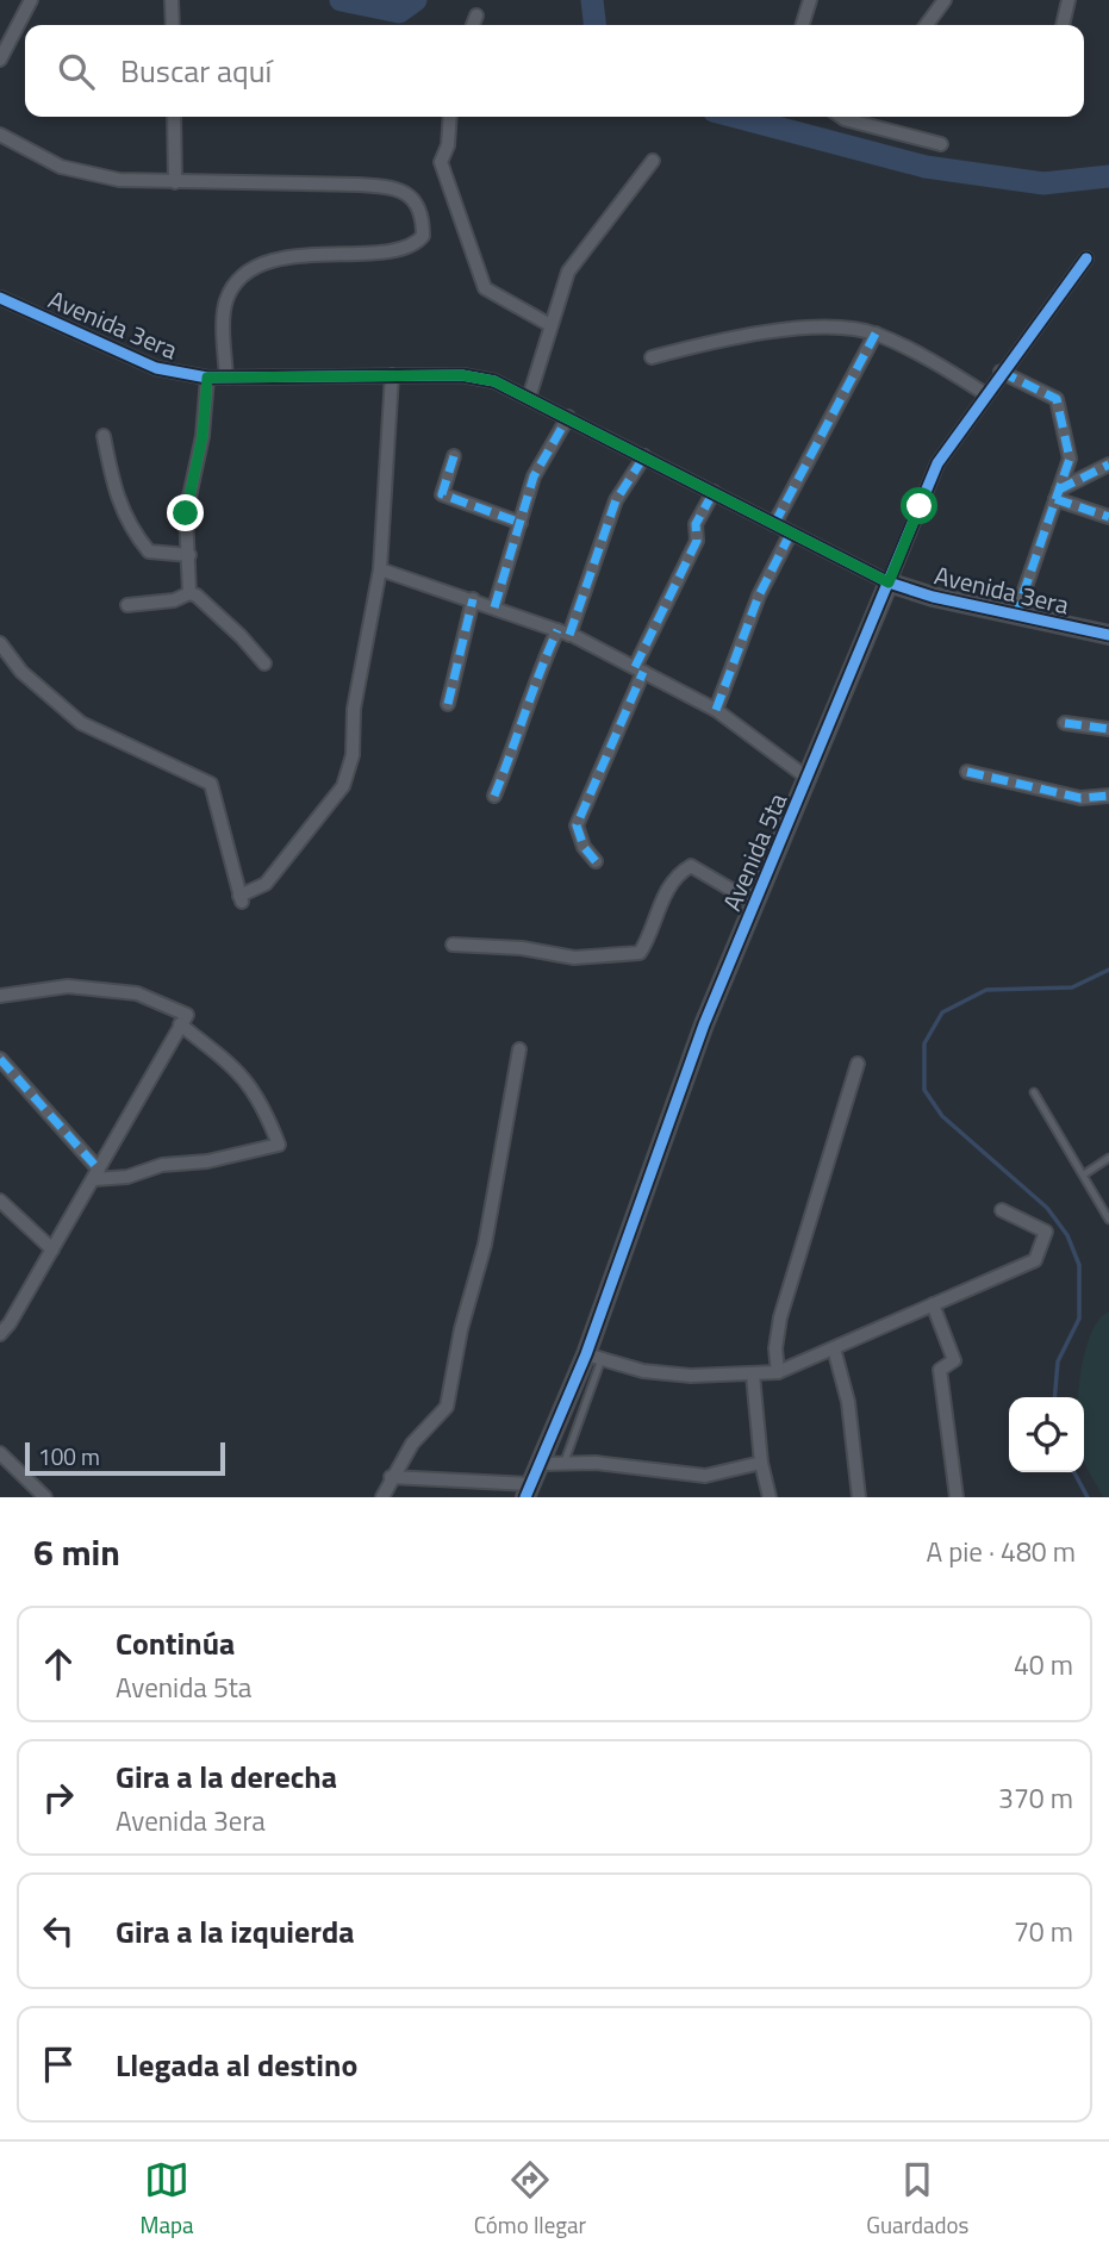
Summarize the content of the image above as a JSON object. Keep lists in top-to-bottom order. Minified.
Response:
{"streets":{"street":["Avenida 3era","Avenida 5ta"]},"crossings":[["Avenida 3era","Avenida 5ta"]],"scale_bar":"100 m","page":{"search":"Buscar aquí","scale":"100 m","heading":["6 min","A pie · 480 m"],"list":[["Continúa","Avenida 5ta","40 m"],["Gira a la derecha","Avenida 3era","370 m"],["Gira a la izquierda","70 m"],"Llegada al destino"],"nav":["Mapa","Cómo llegar","Guardados"]}}
